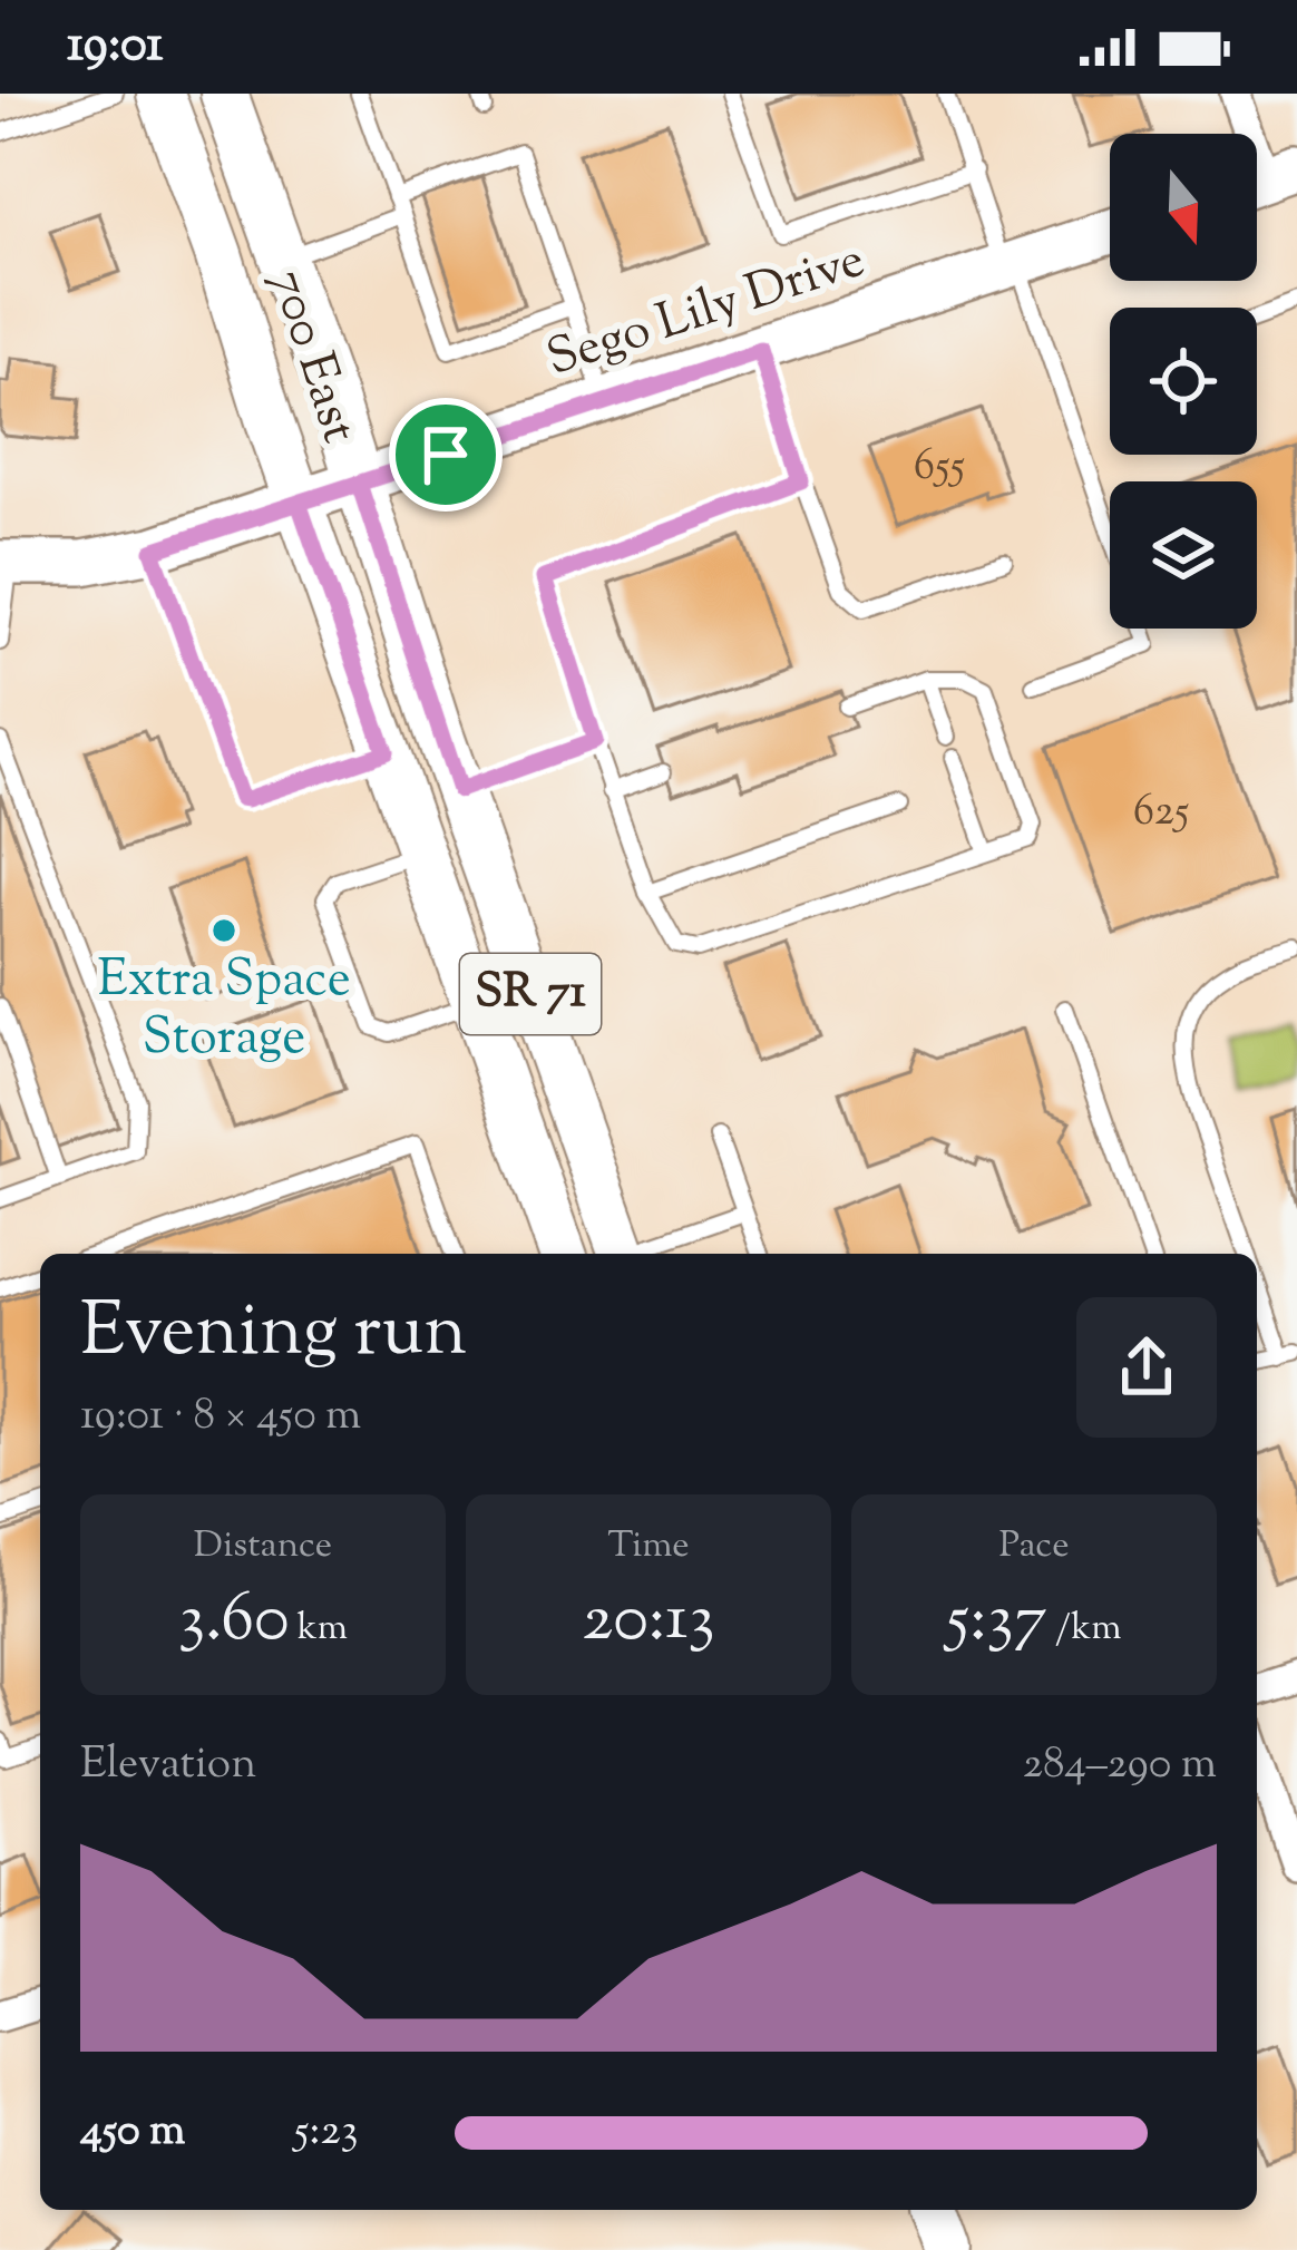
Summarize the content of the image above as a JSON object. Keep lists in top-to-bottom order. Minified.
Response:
{"streets":{"main road":["Sego Lily Drive","700 East","SR 71"]},"crossings":[["Sego Lily Drive","700 East"]],"places":["Extra Space Storage"],"house_numbers":["655","625"],"north":"bottom","page":{"status":"19:01","heading":["Evening run","19:01 · 8 × 450 m"],"stats":[["Distance","3.60 km"],["Time","20:13"],["Pace","5:37 /km"]],"chart":["Elevation","284–290 m"],"list":[{"name":"450 m","note":"5:23"}]}}
